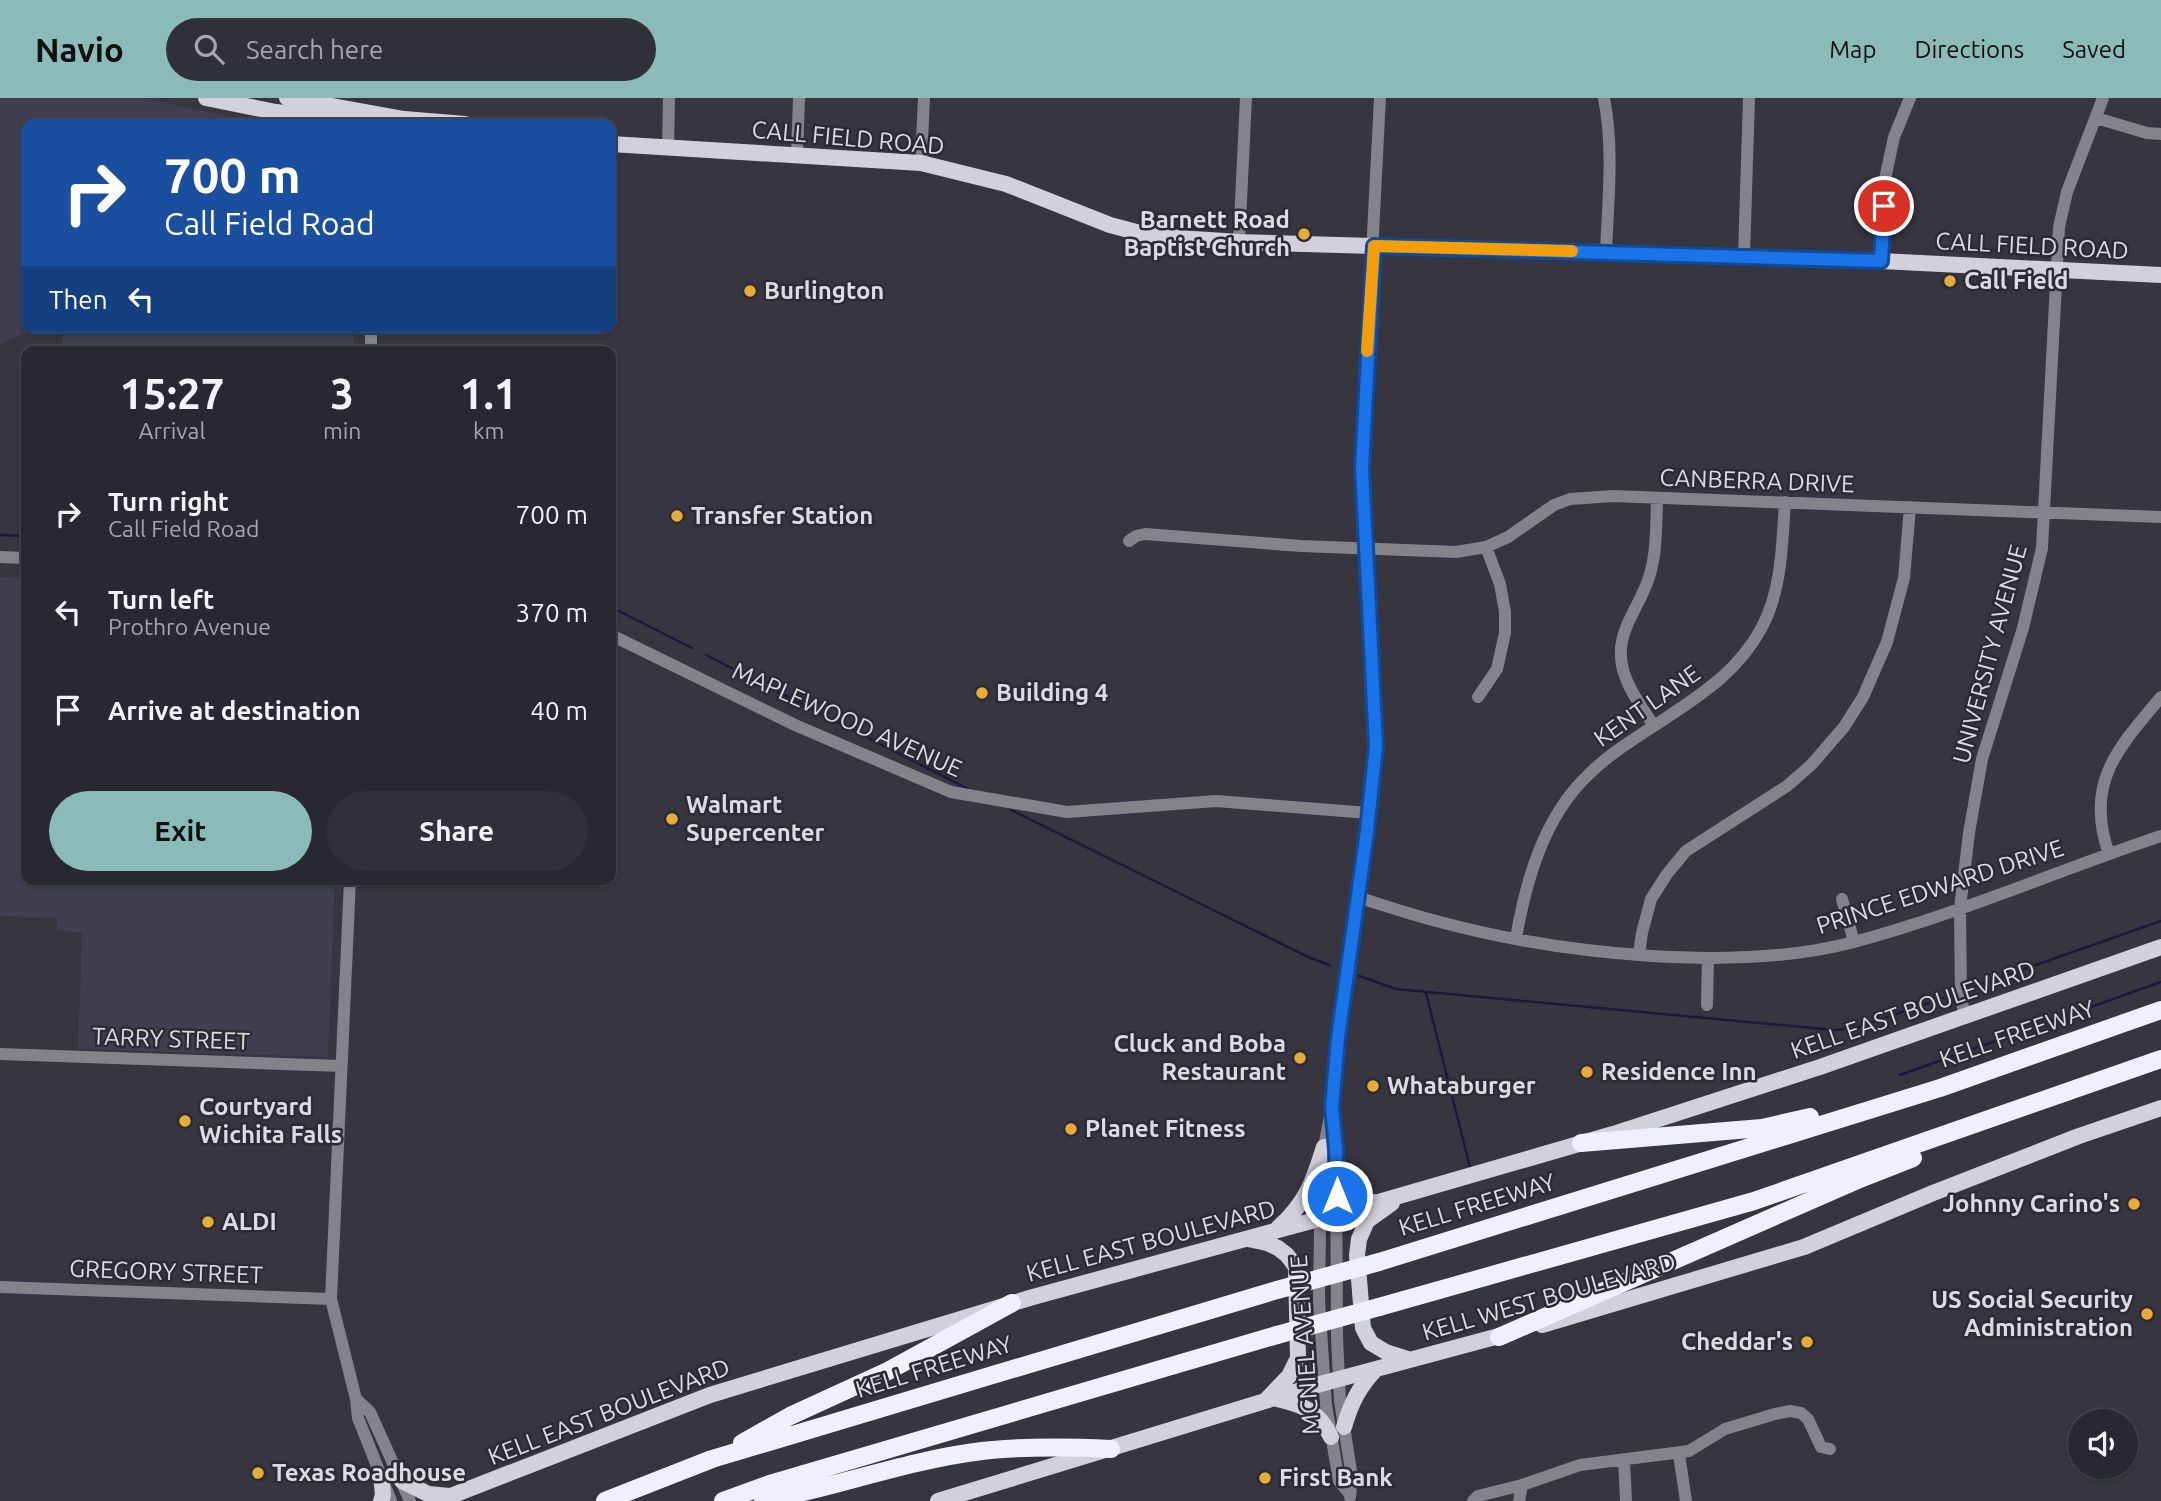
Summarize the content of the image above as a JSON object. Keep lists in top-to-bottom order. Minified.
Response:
{"streets":{"highway":["KELL FREEWAY"],"main road":["CALL FIELD ROAD","KELL EAST BOULEVARD","KELL WEST BOULEVARD"],"street":["CANBERRA DRIVE","UNIVERSITY AVENUE","KENT LANE","MAPLEWOOD AVENUE","PRINCE EDWARD DRIVE","TARRY STREET","GREGORY STREET","MCNIEL AVENUE"]},"crossings":[["CALL FIELD ROAD","UNIVERSITY AVENUE"],["CALL FIELD ROAD","MCNIEL AVENUE"],["CANBERRA DRIVE","UNIVERSITY AVENUE"],["CANBERRA DRIVE","KENT LANE"],["CANBERRA DRIVE","MCNIEL AVENUE"],["UNIVERSITY AVENUE","PRINCE EDWARD DRIVE"],["UNIVERSITY AVENUE","KELL EAST BOULEVARD"],["KENT LANE","PRINCE EDWARD DRIVE"],["MAPLEWOOD AVENUE","MCNIEL AVENUE"],["PRINCE EDWARD DRIVE","MCNIEL AVENUE"],["KELL EAST BOULEVARD","MCNIEL AVENUE"],["KELL WEST BOULEVARD","MCNIEL AVENUE"]],"places":["Barnett Road Baptist Church","Call Field","Burlington","Transfer Station","Building 4","Walmart Supercenter","Cluck and Boba Restaurant","Residence Inn","Whataburger","Courtyard Wichita Falls","Planet Fitness","Johnny Carino's","ALDI","US Social Security Administration","Cheddar's","Texas Roadhouse","First Bank"],"page":{"header":"Navio","search":"Search here","nav":["Map","Directions","Saved"],"turn":["700 m","Call Field Road"],"then":"Then","eta":["15:27","Arrival","3","min","1.1","km"],"list":[{"name":"Turn right","note":"Call Field Road","value":"700 m"},{"name":"Turn left","note":"Prothro Avenue","value":"370 m"},{"name":"Arrive at destination","value":"40 m"}],"buttons":["Exit","Share"]}}
